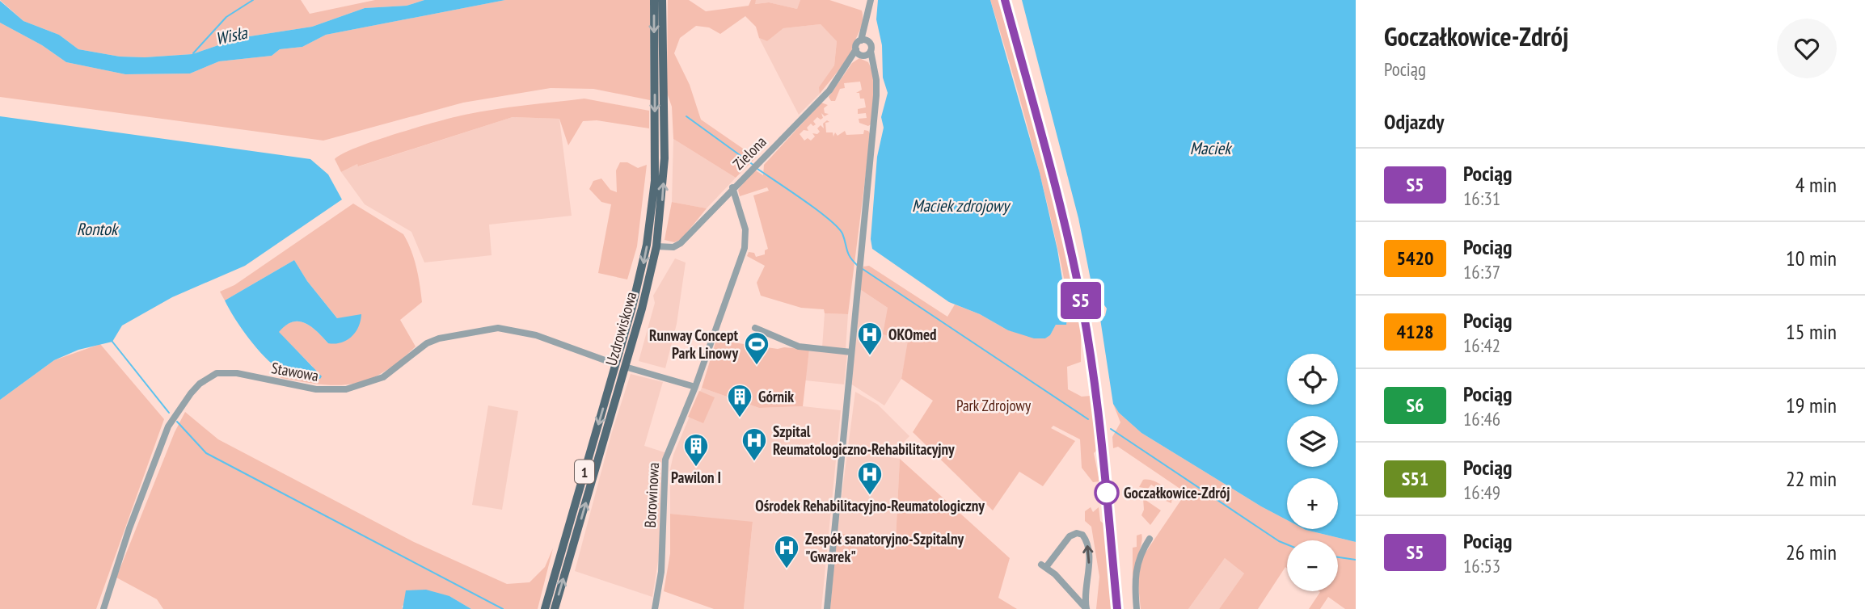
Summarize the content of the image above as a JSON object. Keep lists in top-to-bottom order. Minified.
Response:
{"streets":{"main road":["Uzdrowiskowa","1"],"street":["Zielona","Stawowa","Borowinowa"]},"crossings":[["Zielona","Uzdrowiskowa"],["Zielona","Borowinowa"],["Uzdrowiskowa","Stawowa"]],"water":["Wisła","Maciek","Maciek zdrojowy","Rontok"],"parks":["Park Zdrojowy"],"places":{"hospital":["OKOmed","Szpital Reumatologiczno-Rehabilitacyjny","Ośrodek Rehabilitacyjno-Reumatologiczny","Zespół sanatoryjno-Szpitalny \"Gwarek\""],"sports":["Runway Concept Park Linowy"],"building":["Górnik","Pawilon I"],"other":["Goczałkowice-Zdrój"]},"page":{"on_map":"S5","heading":[["Goczałkowice-Zdrój","Pociąg"],"Odjazdy"],"list":[{"mark":"S5","name":"Pociąg","note":"16:31","value":"4 min"},{"mark":"5420","name":"Pociąg","note":"16:37","value":"10 min"},{"mark":"4128","name":"Pociąg","note":"16:42","value":"15 min"},{"mark":"S6","name":"Pociąg","note":"16:46","value":"19 min"},{"mark":"S51","name":"Pociąg","note":"16:49","value":"22 min"},{"mark":"S5","name":"Pociąg","note":"16:53","value":"26 min"}],"map_buttons":["+","−"]}}
